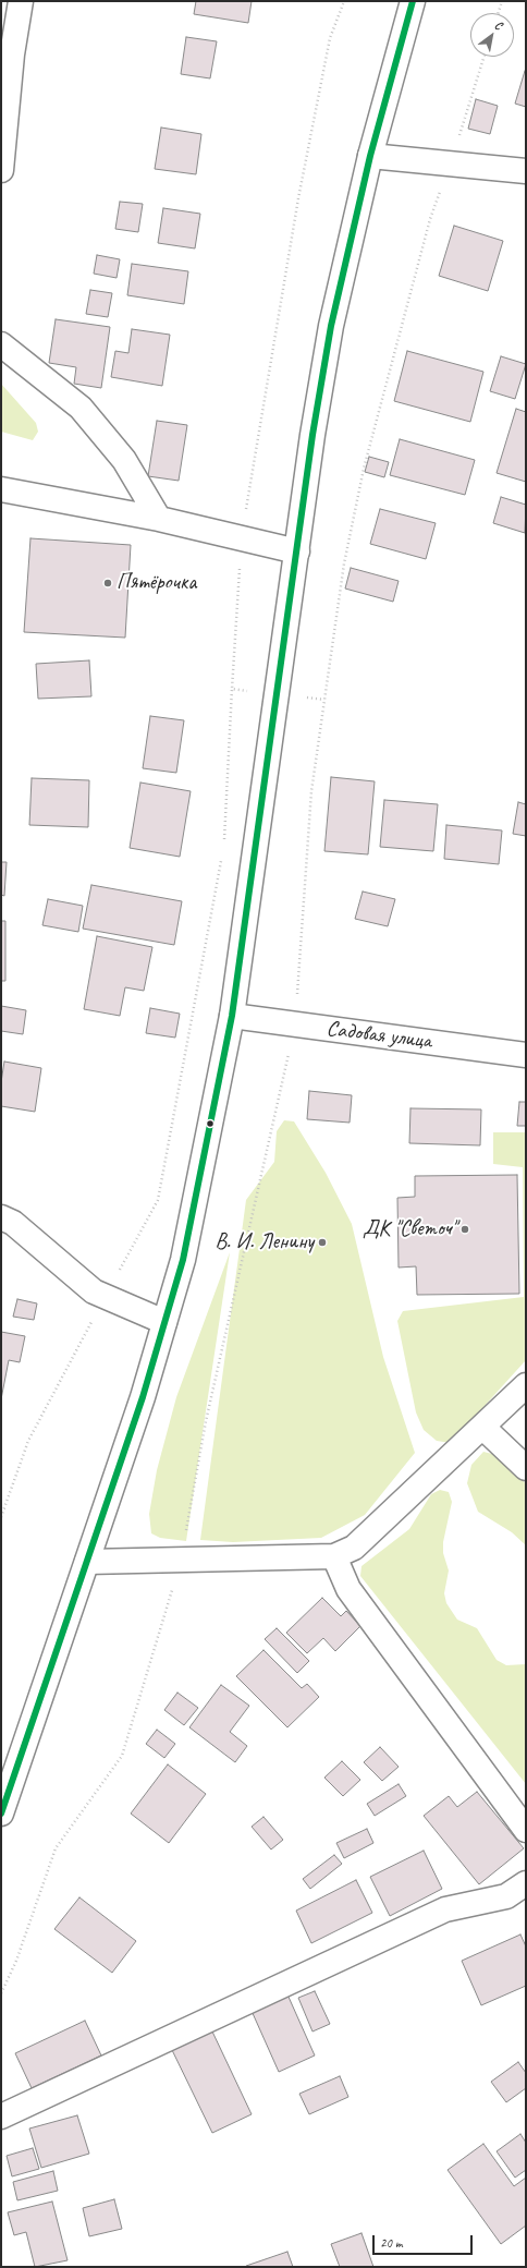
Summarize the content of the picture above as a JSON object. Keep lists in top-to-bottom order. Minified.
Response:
{"streets":{"street":["Садовая улица"]},"places":["Пятёрочка","ДК \"Светоч\"","В. И. Ленину"],"scale_bar":"20 m","north":"top right"}
